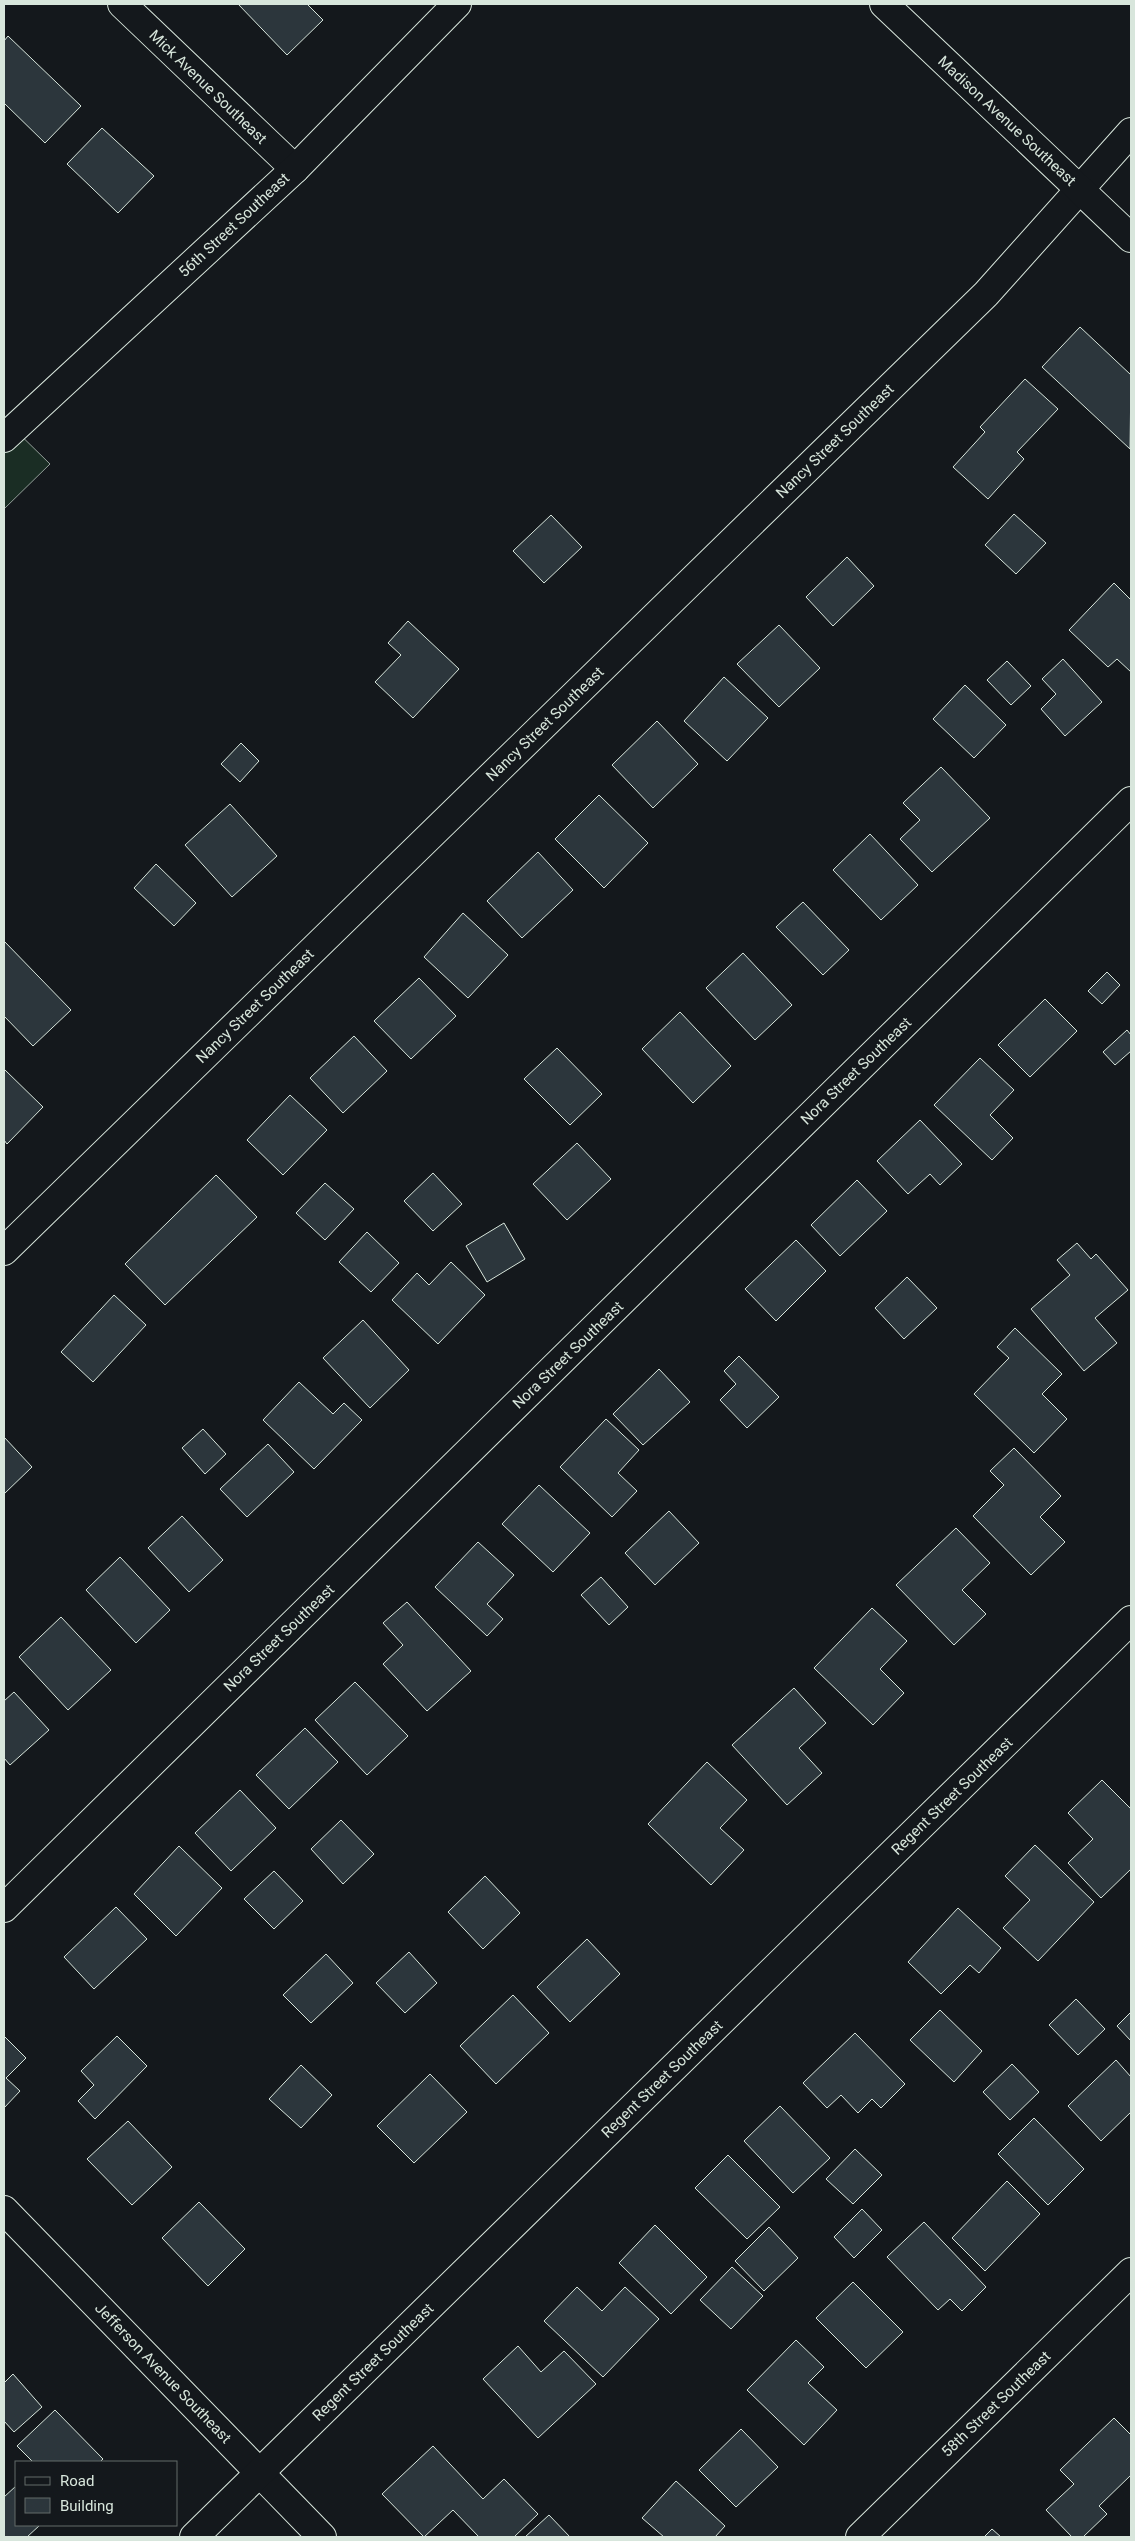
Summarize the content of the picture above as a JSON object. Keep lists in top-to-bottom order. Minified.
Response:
{"streets":{"street":["Mick Avenue Southeast","Madison Avenue Southeast","56th Street Southeast","Nancy Street Southeast","Nora Street Southeast","Regent Street Southeast","Jefferson Avenue Southeast","58th Street Southeast"]},"crossings":[["Mick Avenue Southeast","56th Street Southeast"],["Madison Avenue Southeast","Nancy Street Southeast"],["Regent Street Southeast","Jefferson Avenue Southeast"]],"legend":["Road","Building"]}
